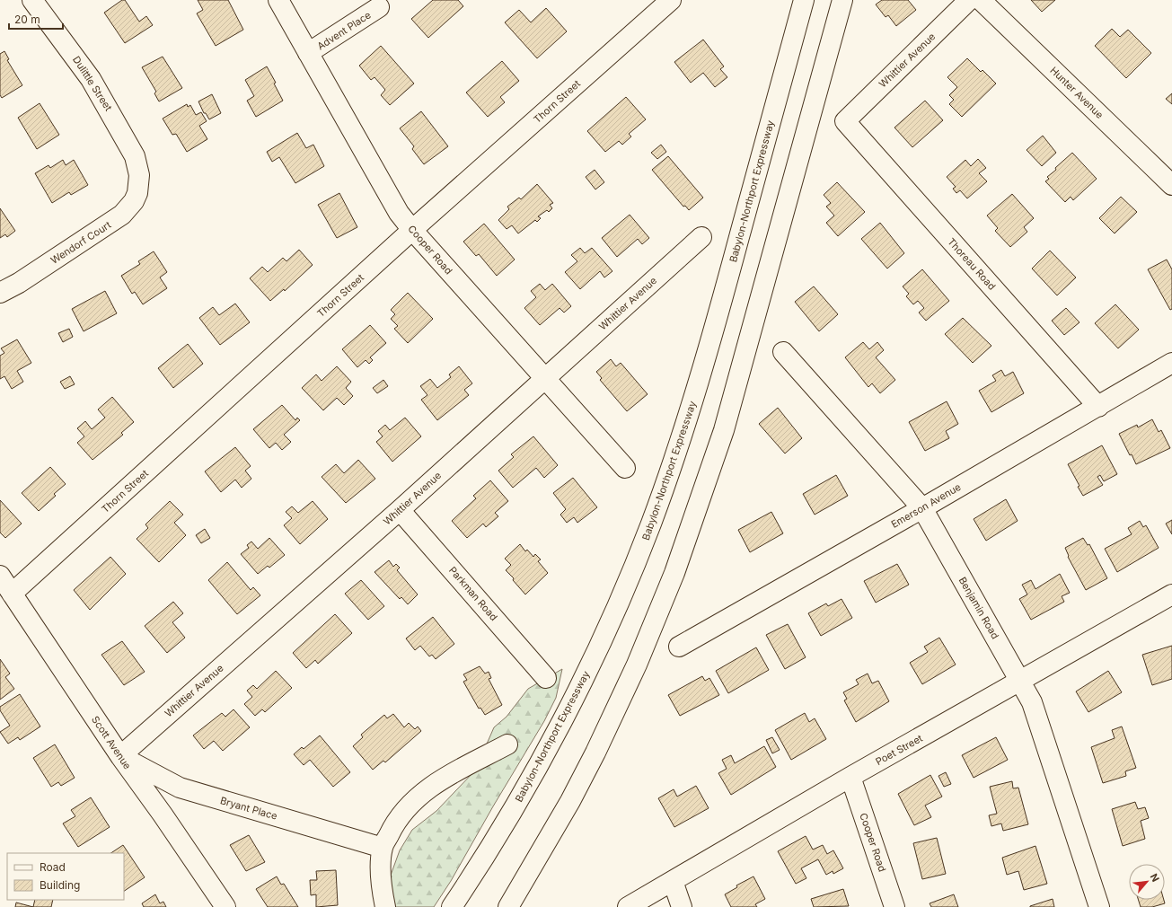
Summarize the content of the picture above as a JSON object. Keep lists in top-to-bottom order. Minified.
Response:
{"streets":{"street":["Advent Place","Whittier Avenue","Dulittle Street","Hunter Avenue","Thorn Street","Babylon-Northport Expressway","Wendorf Court","Cooper Road","Thoreau Road","Emerson Avenue","Parkman Road","Benjamin Road","Scott Avenue","Poet Street","Bryant Place"]},"crossings":[["Advent Place","Cooper Road"],["Whittier Avenue","Cooper Road"],["Whittier Avenue","Thoreau Road"],["Whittier Avenue","Parkman Road"],["Whittier Avenue","Scott Avenue"],["Whittier Avenue","Bryant Place"],["Dulittle Street","Wendorf Court"],["Thorn Street","Cooper Road"],["Thorn Street","Scott Avenue"],["Cooper Road","Poet Street"],["Thoreau Road","Emerson Avenue"],["Emerson Avenue","Benjamin Road"],["Benjamin Road","Poet Street"],["Scott Avenue","Bryant Place"]],"legend":["Road","Building"],"scale_bar":"20 m","north":"top right"}
